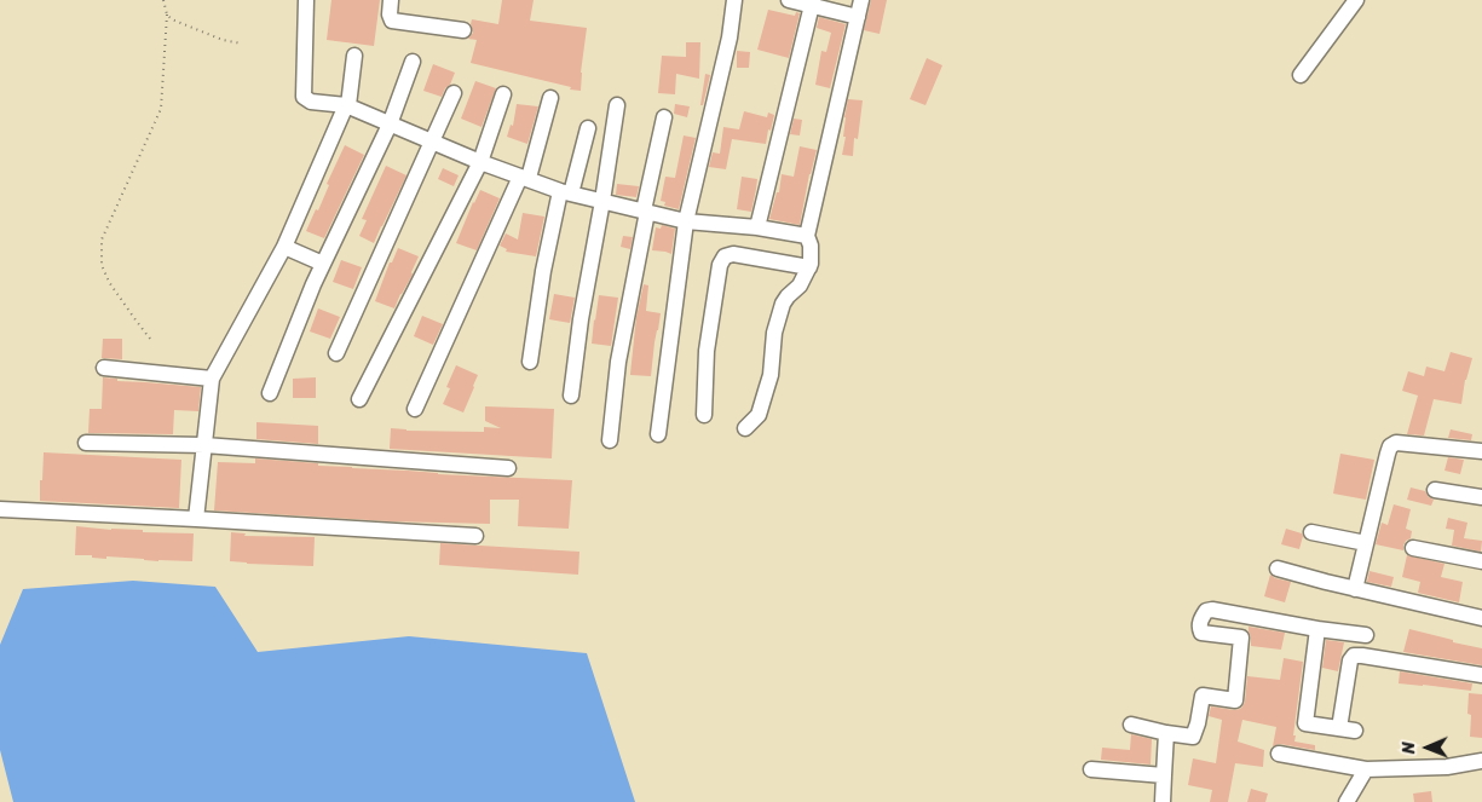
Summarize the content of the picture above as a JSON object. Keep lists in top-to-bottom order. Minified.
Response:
{"north":"left"}
